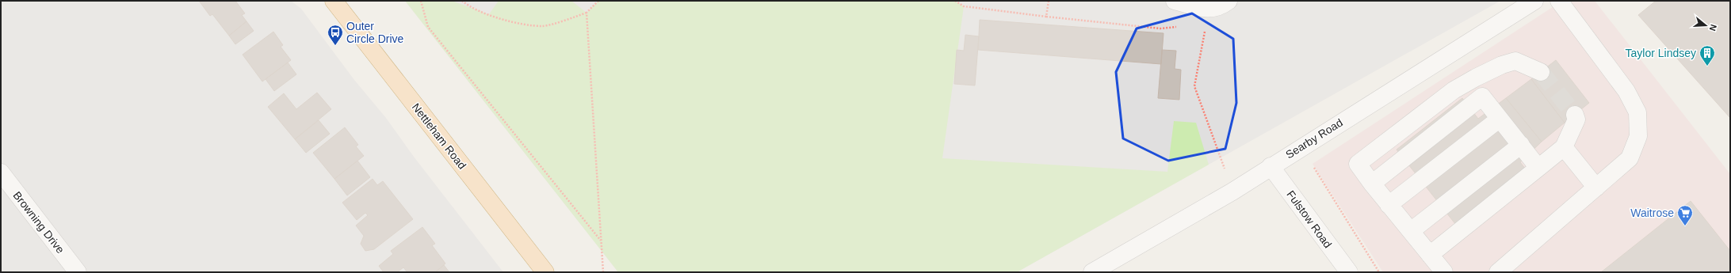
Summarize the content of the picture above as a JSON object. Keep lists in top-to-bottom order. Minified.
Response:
{"streets":{"main road":["Nettleham Road"],"street":["Searby Road","Fulstow Road","Browning Drive"]},"crossings":[["Searby Road","Fulstow Road"]],"places":{"bus stop":["Outer Circle Drive"],"building":["Taylor Lindsey"],"supermarket":["Waitrose"]},"north":"right"}
